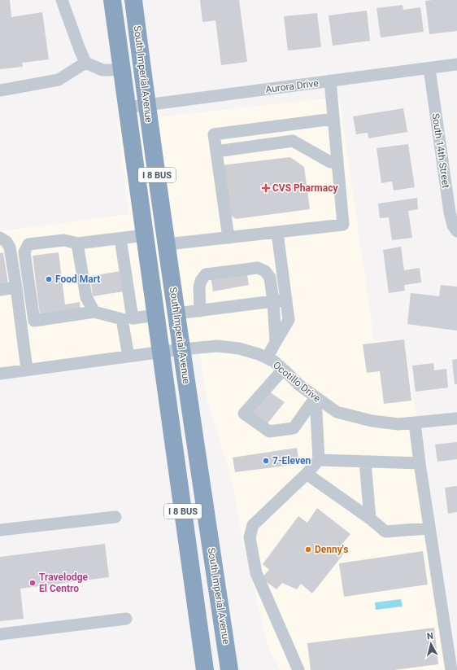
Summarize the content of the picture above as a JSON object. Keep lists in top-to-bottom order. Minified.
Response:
{"streets":{"highway":["South Imperial Avenue","I 8 BUS"],"street":["Aurora Drive","South 14th Street","Ocotillo Drive"]},"crossings":[["South Imperial Avenue","Aurora Drive"],["South Imperial Avenue","Ocotillo Drive"],["Aurora Drive","South 14th Street"]],"places":{"health":["CVS Pharmacy"],"other":["Food Mart","7-Eleven","Denny's","Travelodge El Centro"]},"north":"top"}
